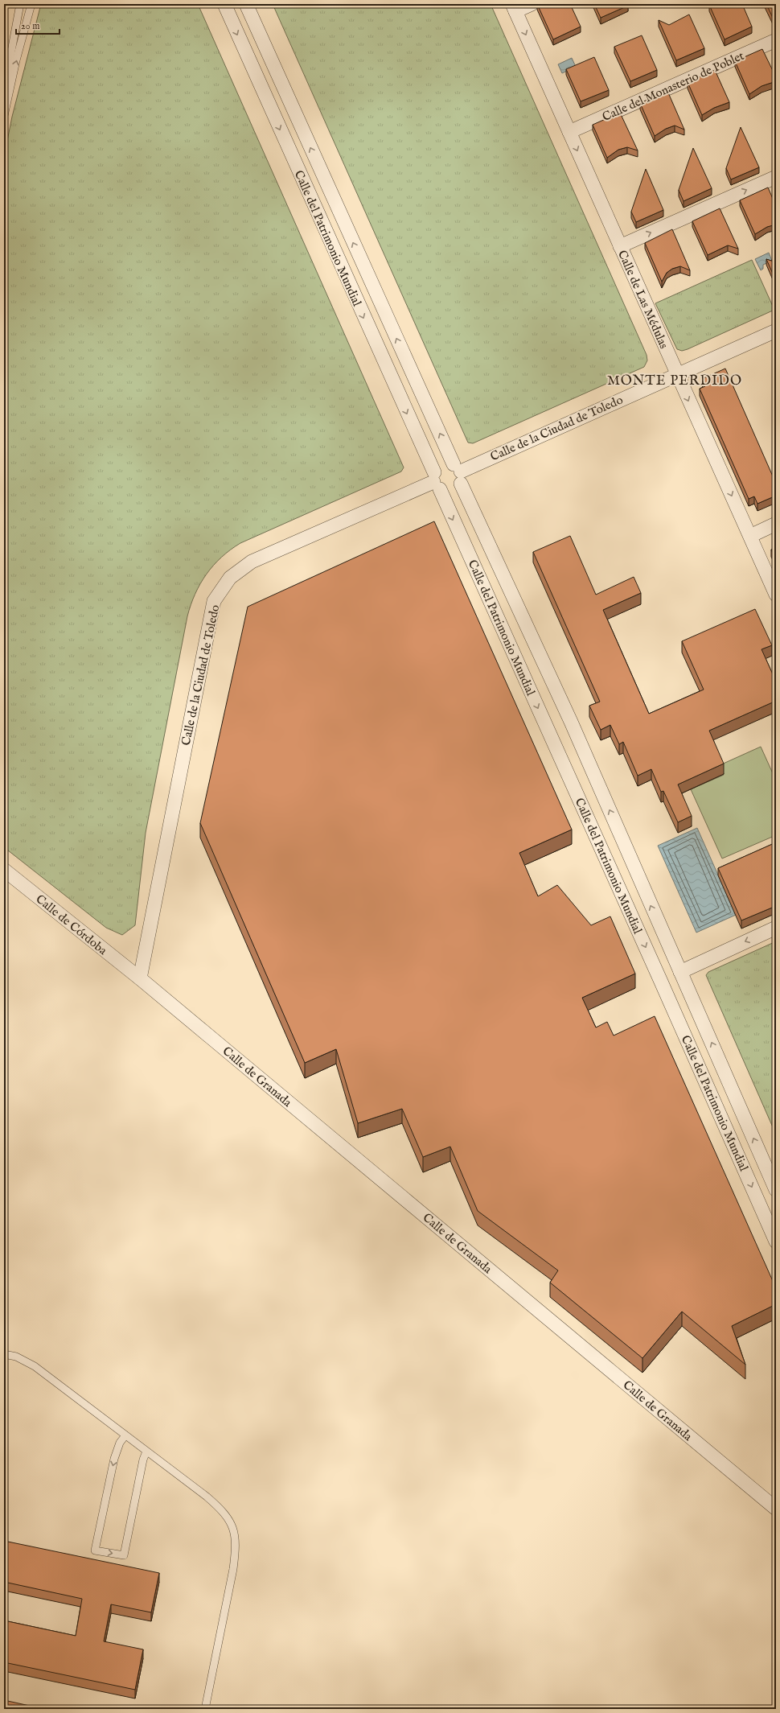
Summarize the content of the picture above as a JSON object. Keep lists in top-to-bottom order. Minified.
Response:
{"streets":{"street":["Calle del Monasterio de Poblet","Calle del Patrimonio Mundial","Calle de Las Médulas","Calle de la Ciudad de Toledo","Calle de Córdoba","Calle de Granada"]},"crossings":[["Calle del Monasterio de Poblet","Calle de Las Médulas"],["Calle del Patrimonio Mundial","Calle de la Ciudad de Toledo"],["Calle de Las Médulas","Calle de la Ciudad de Toledo"],["Calle de la Ciudad de Toledo","Calle de Córdoba"],["Calle de la Ciudad de Toledo","Calle de Granada"],["Calle de Córdoba","Calle de Granada"]],"one_way":["Calle de Las Médulas"],"districts":["MONTE PERDIDO"],"scale_bar":"20 m"}
